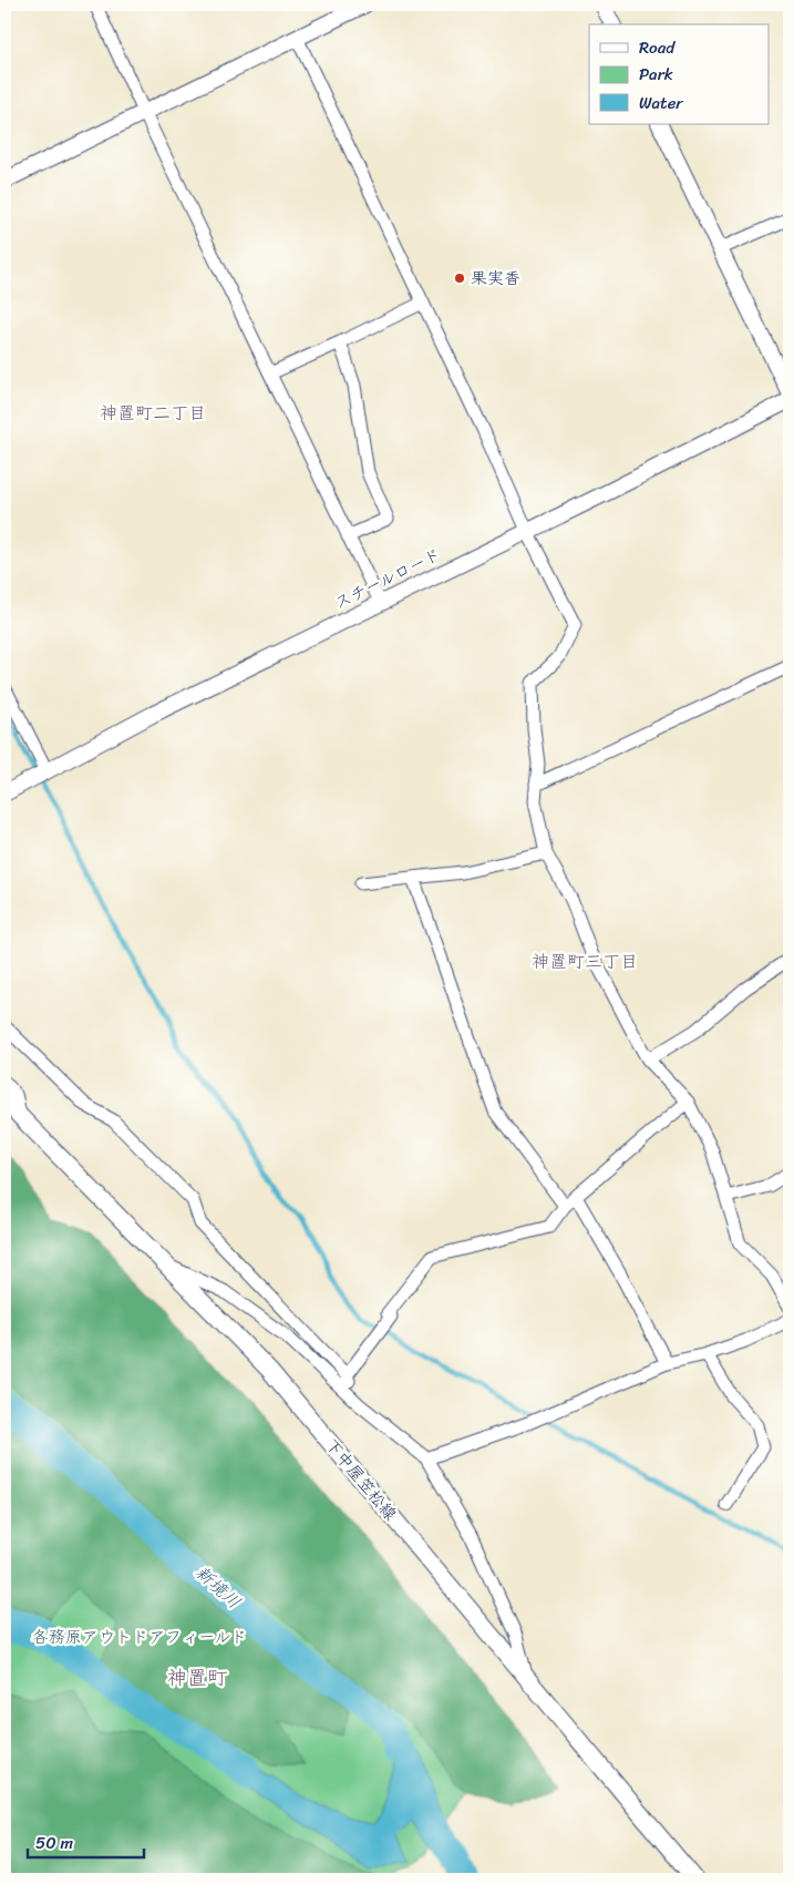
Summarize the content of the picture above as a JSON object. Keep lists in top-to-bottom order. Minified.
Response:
{"streets":{"main road":["下中屋笠松線"],"street":["スチールロード"]},"districts":["神置町二丁目","神置町三丁目","神置町"],"water":["新境川"],"parks":["各務原アウトドアフィールド"],"places":["果実香"],"legend":["Road","Park","Water"],"scale_bar":"50 m"}
